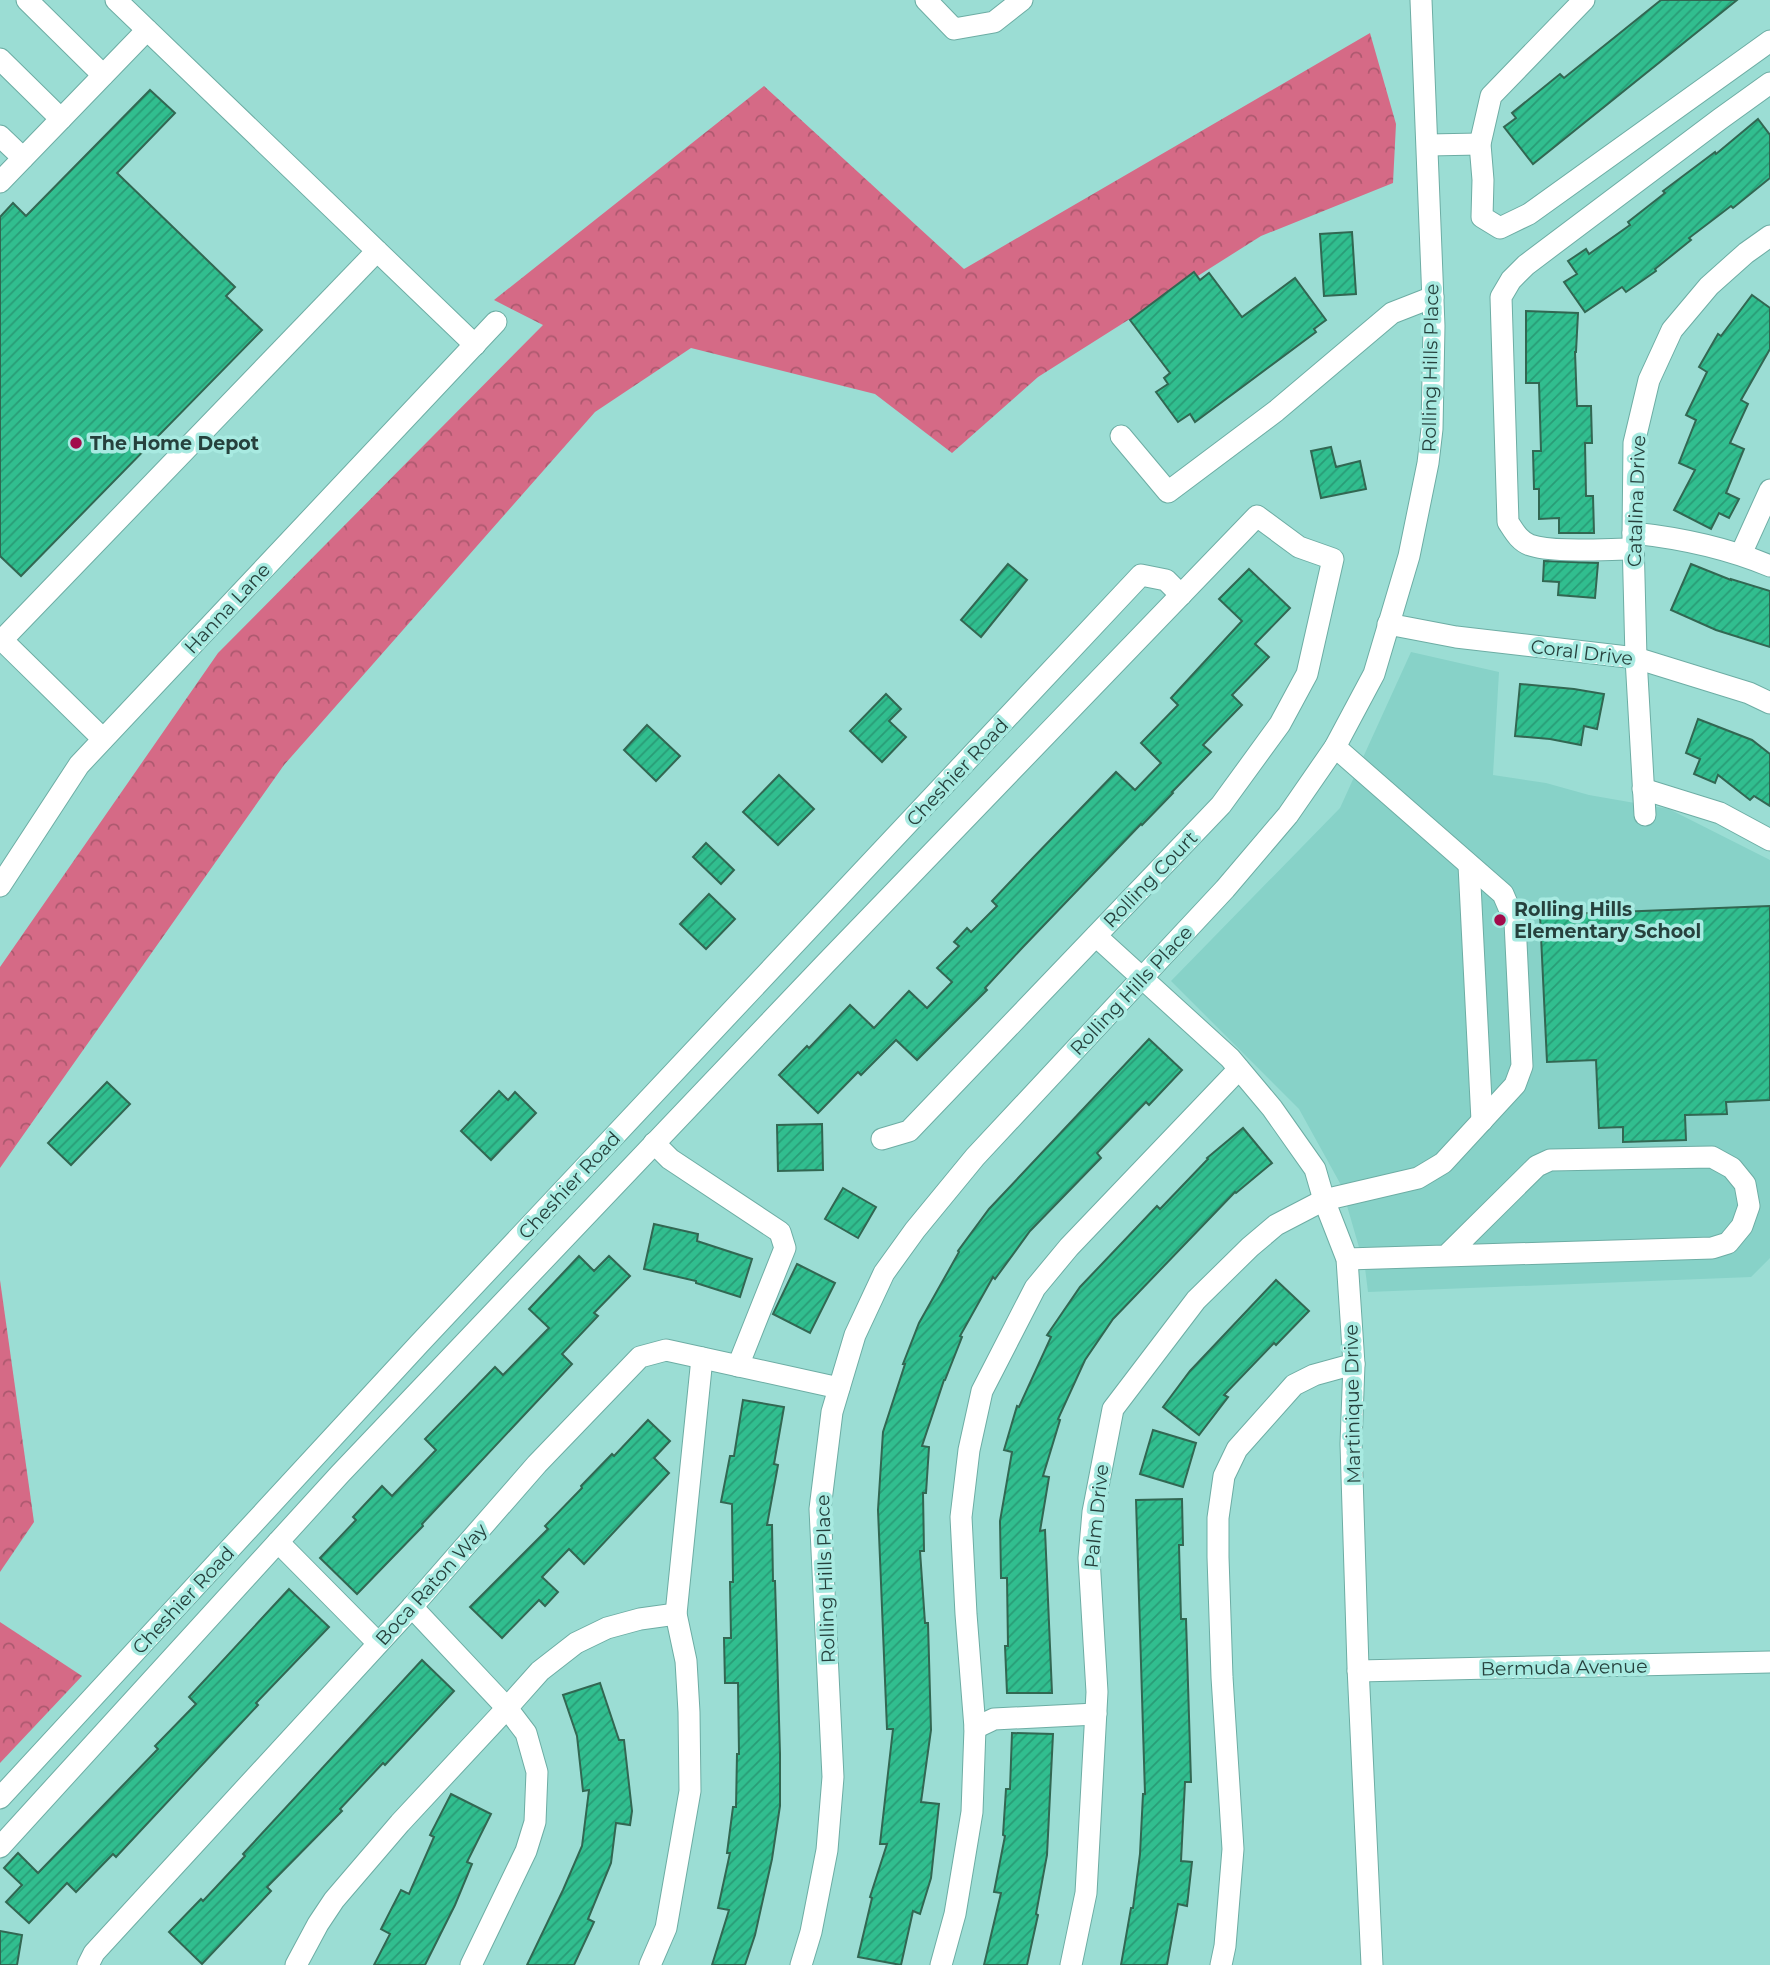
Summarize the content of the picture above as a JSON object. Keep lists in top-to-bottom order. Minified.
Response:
{"streets":{"street":["Rolling Hills Place","Catalina Drive","Hanna Lane","Coral Drive","Cheshier Road","Rolling Court","Martinique Drive","Palm Drive","Boca Raton Way","Bermuda Avenue"]},"crossings":[["Rolling Hills Place","Coral Drive"],["Rolling Hills Place","Martinique Drive"],["Rolling Hills Place","Palm Drive"],["Rolling Hills Place","Boca Raton Way"],["Catalina Drive","Coral Drive"],["Cheshier Road","Rolling Court"],["Rolling Court","Martinique Drive"],["Martinique Drive","Palm Drive"],["Martinique Drive","Bermuda Avenue"]],"places":["The Home Depot","Rolling Hills Elementary School"]}
